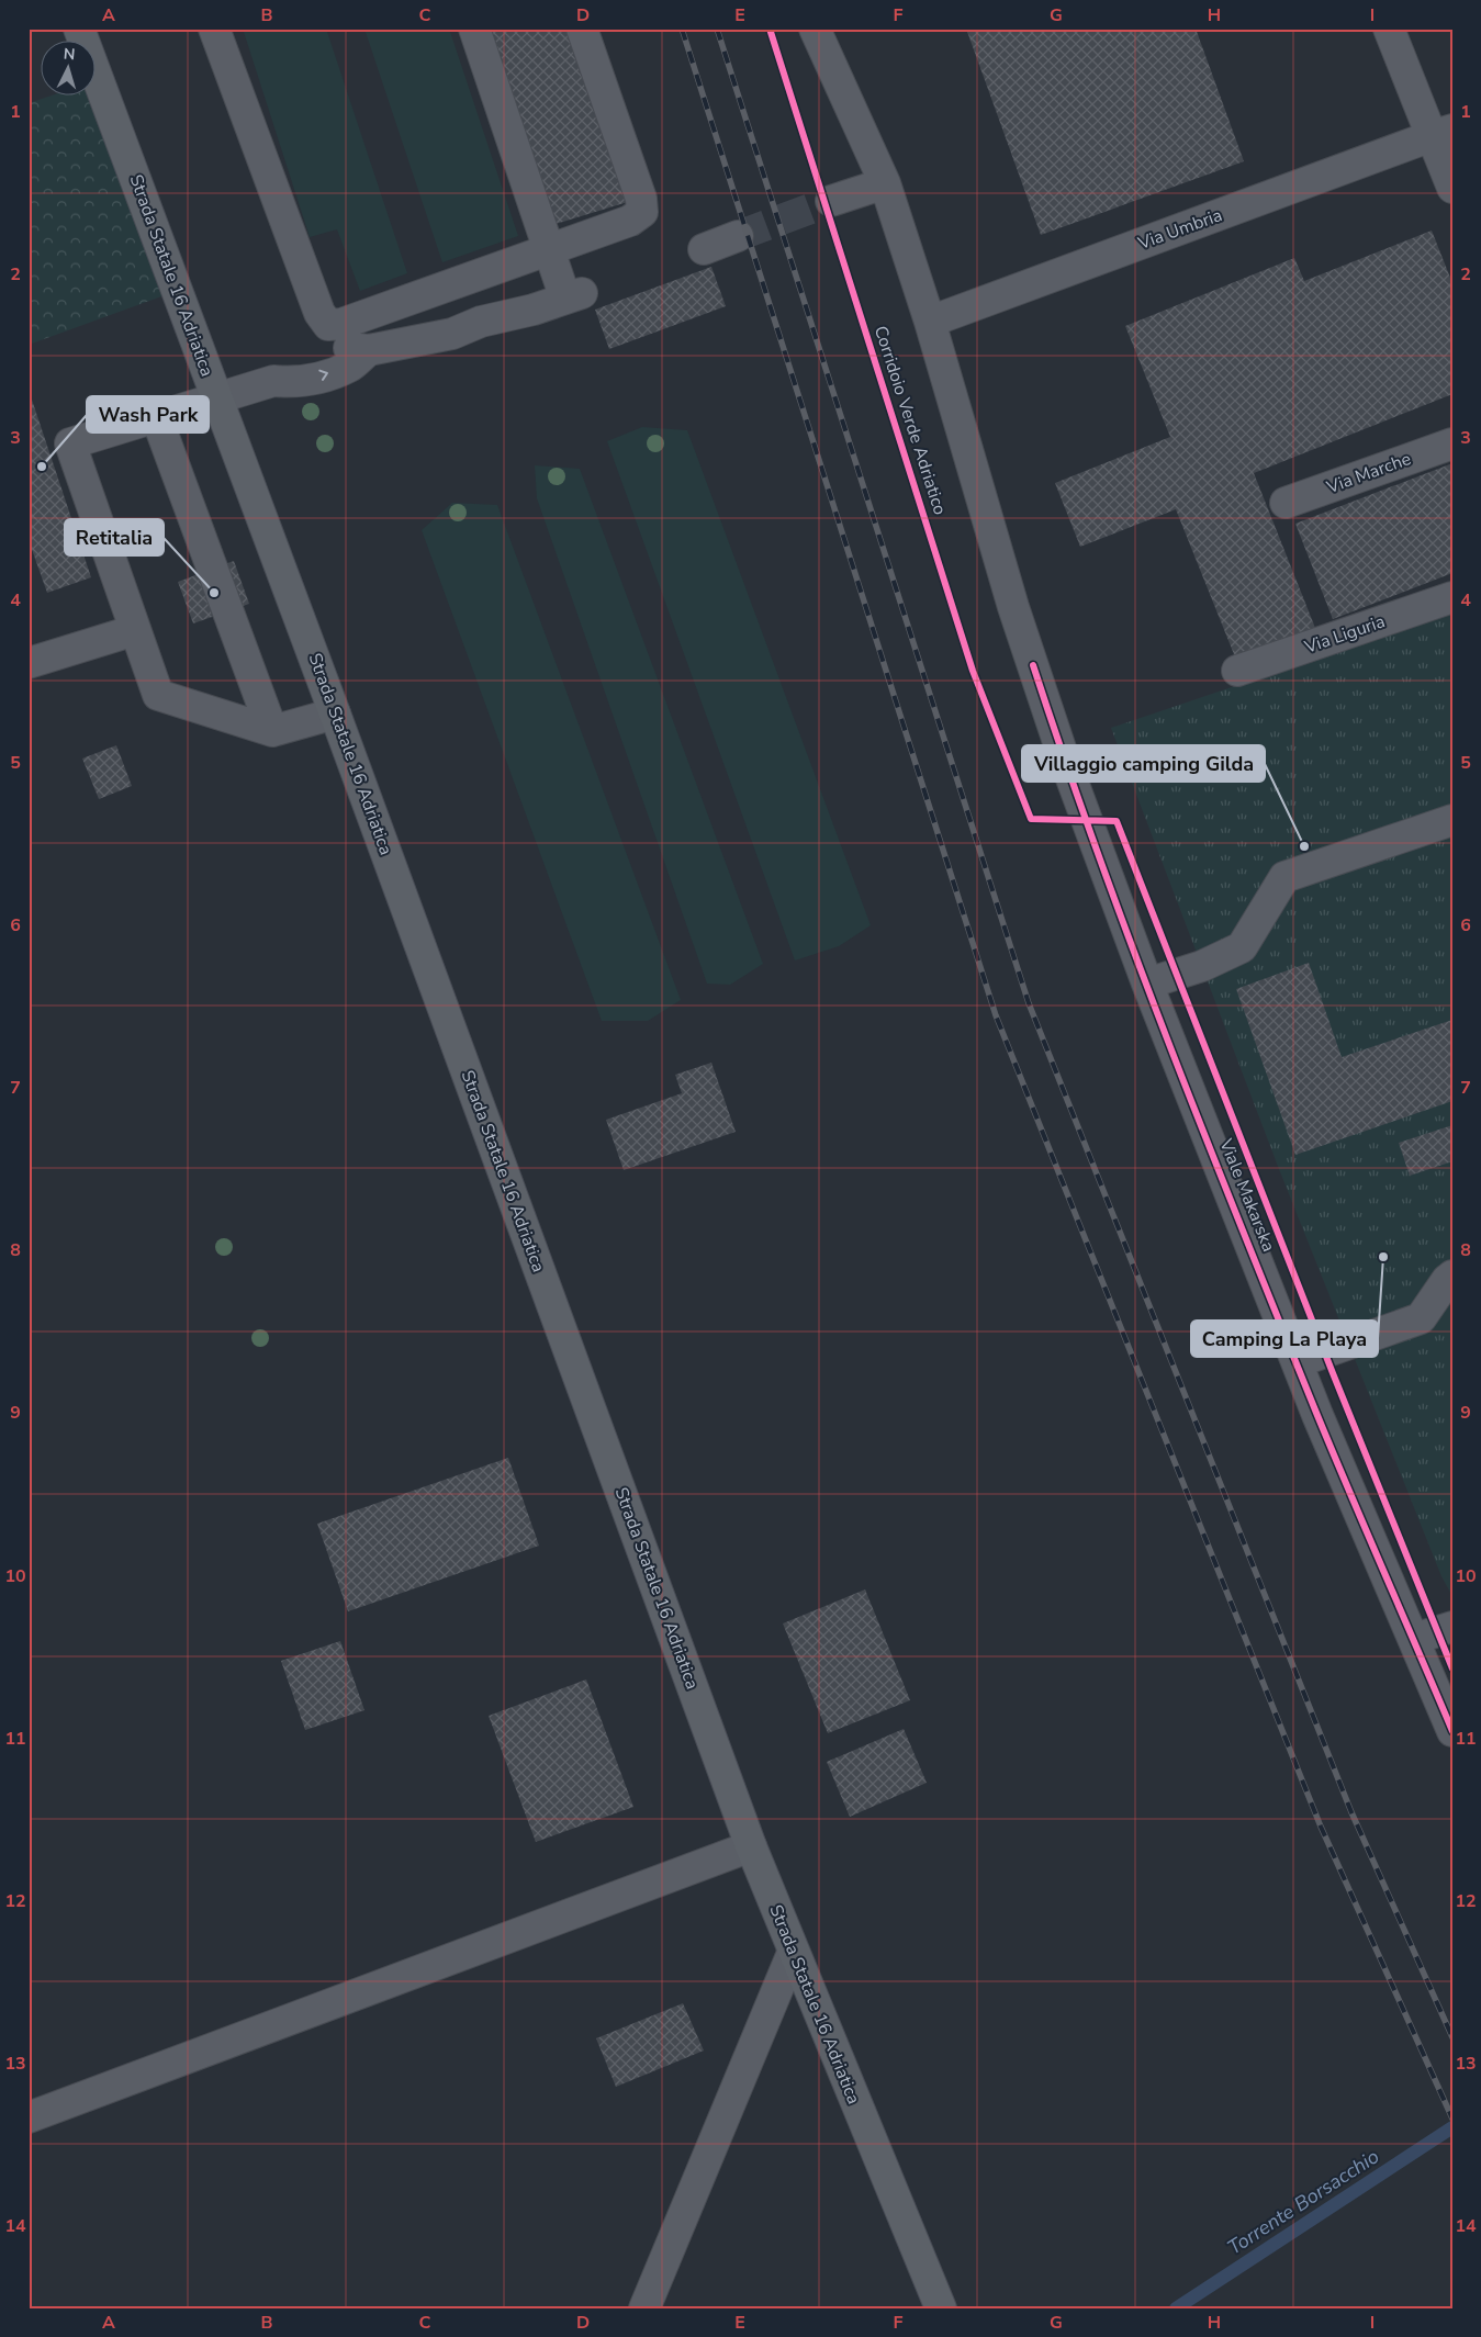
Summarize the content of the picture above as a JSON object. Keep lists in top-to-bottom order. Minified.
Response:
{"streets":{"main road":["Strada Statale 16 Adriatica"],"street":["Via Umbria","Via Marche","Via Liguria","Viale Makarska"],"cycle path":["Corridoio Verde Adriatico"]},"crossings":[["Via Umbria","Viale Makarska"]],"water":["Torrente Borsacchio"],"places":["Wash Park","Retitalia","Villaggio camping Gilda","Camping La Playa"],"north":"top","grid":{"columns":["A","B","C","D","E","F","G","H","I"],"rows":["1","2","3","4","5","6","7","8","9","10","11","12","13","14"]}}
